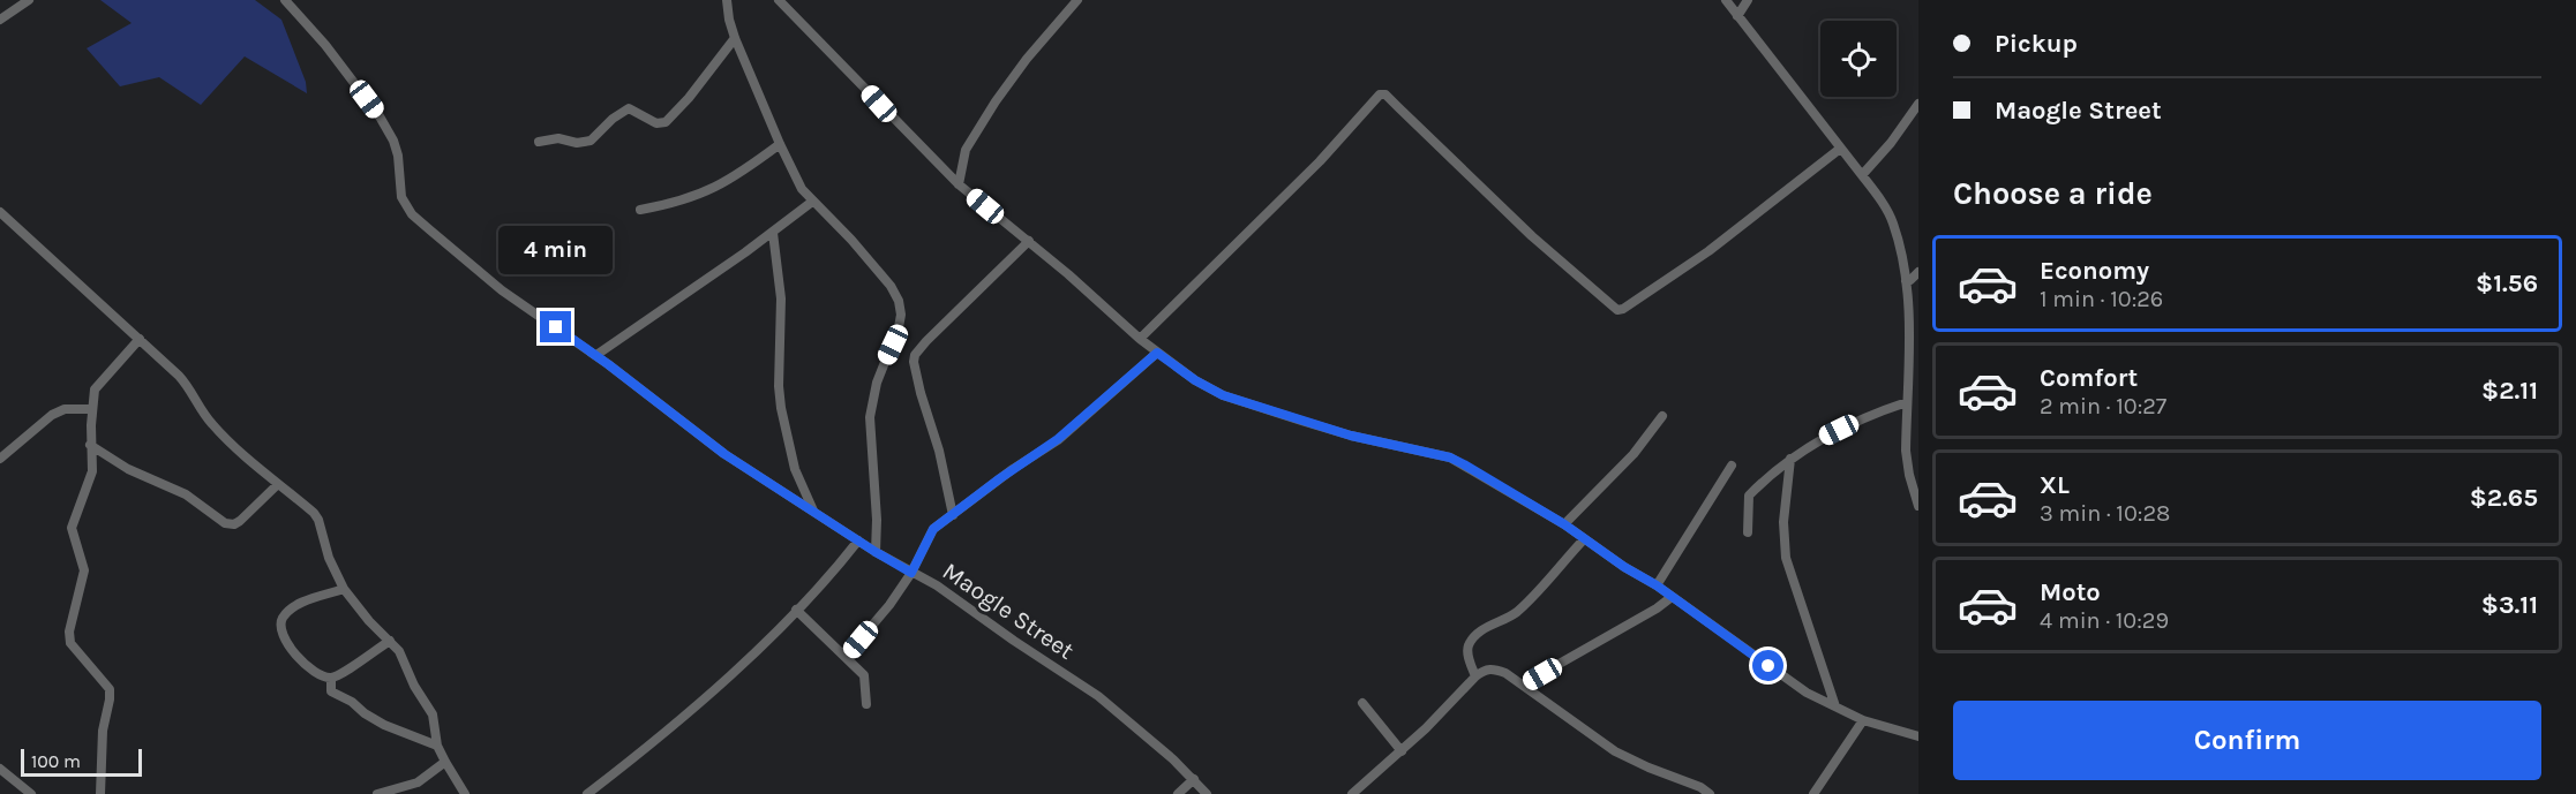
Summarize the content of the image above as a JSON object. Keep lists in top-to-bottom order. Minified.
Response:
{"streets":{"street":["Maogle Street"]},"scale_bar":"100 m","page":{"banner":["Pickup","Maogle Street"],"heading":"Choose a ride","bubble":"4 min","list":[{"name":"Economy","note":"1 min · 10:26","value":"$1.56"},{"name":"Comfort","note":"2 min · 10:27","value":"$2.11"},{"name":"XL","note":"3 min · 10:28","value":"$2.65"},{"name":"Moto","note":"4 min · 10:29","value":"$3.11"}],"buttons":"Confirm","scale":"100 m"}}
